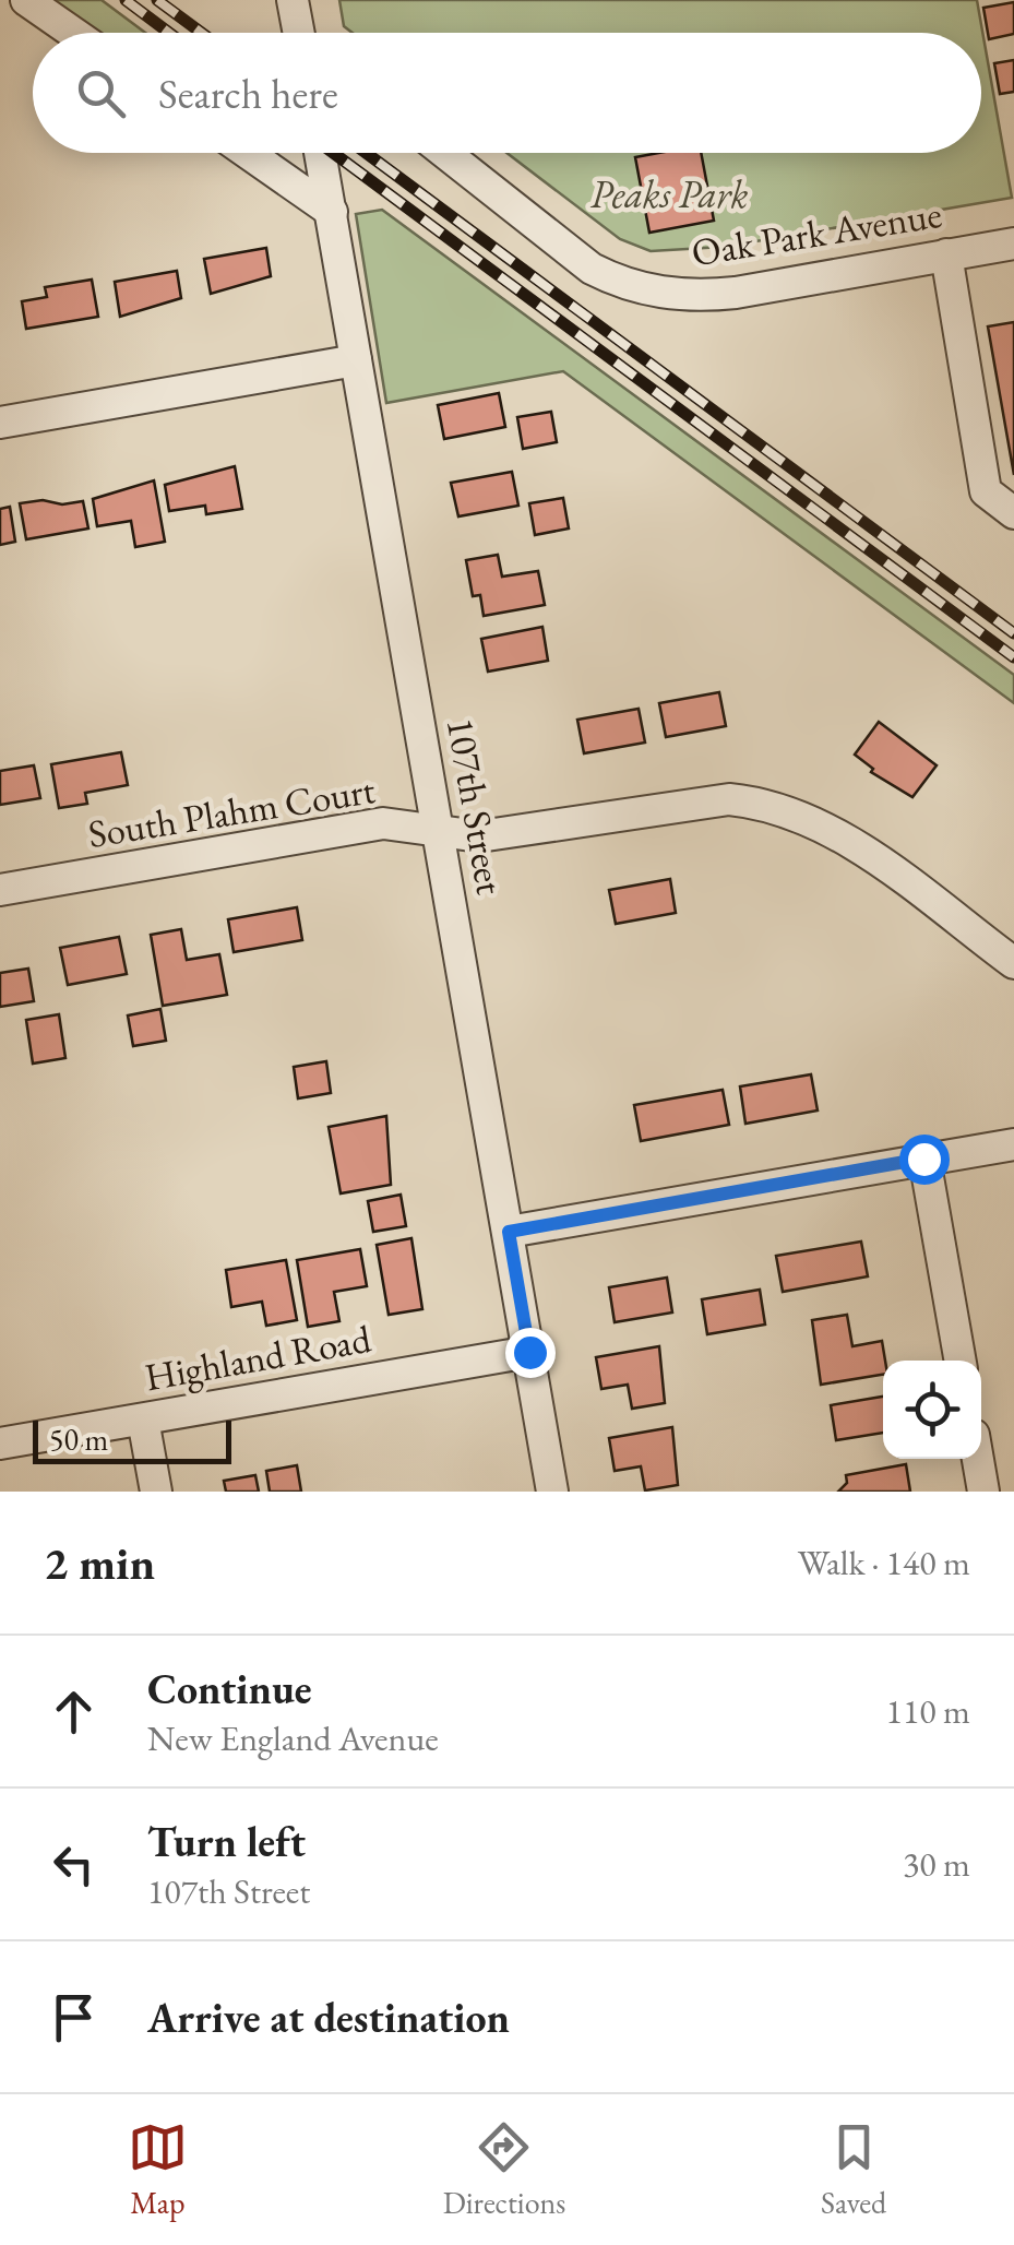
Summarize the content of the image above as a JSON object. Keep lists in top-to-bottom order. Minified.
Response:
{"streets":{"street":["Oak Park Avenue","107th Street","South Plahm Court","Highland Road"]},"crossings":[["107th Street","South Plahm Court"],["107th Street","Highland Road"]],"parks":["Peaks Park"],"scale_bar":"50 m","page":{"search":"Search here","scale":"50 m","heading":["2 min","Walk · 140 m"],"list":[["Continue","New England Avenue","110 m"],["Turn left","107th Street","30 m"],"Arrive at destination"],"nav":["Map","Directions","Saved"]}}
